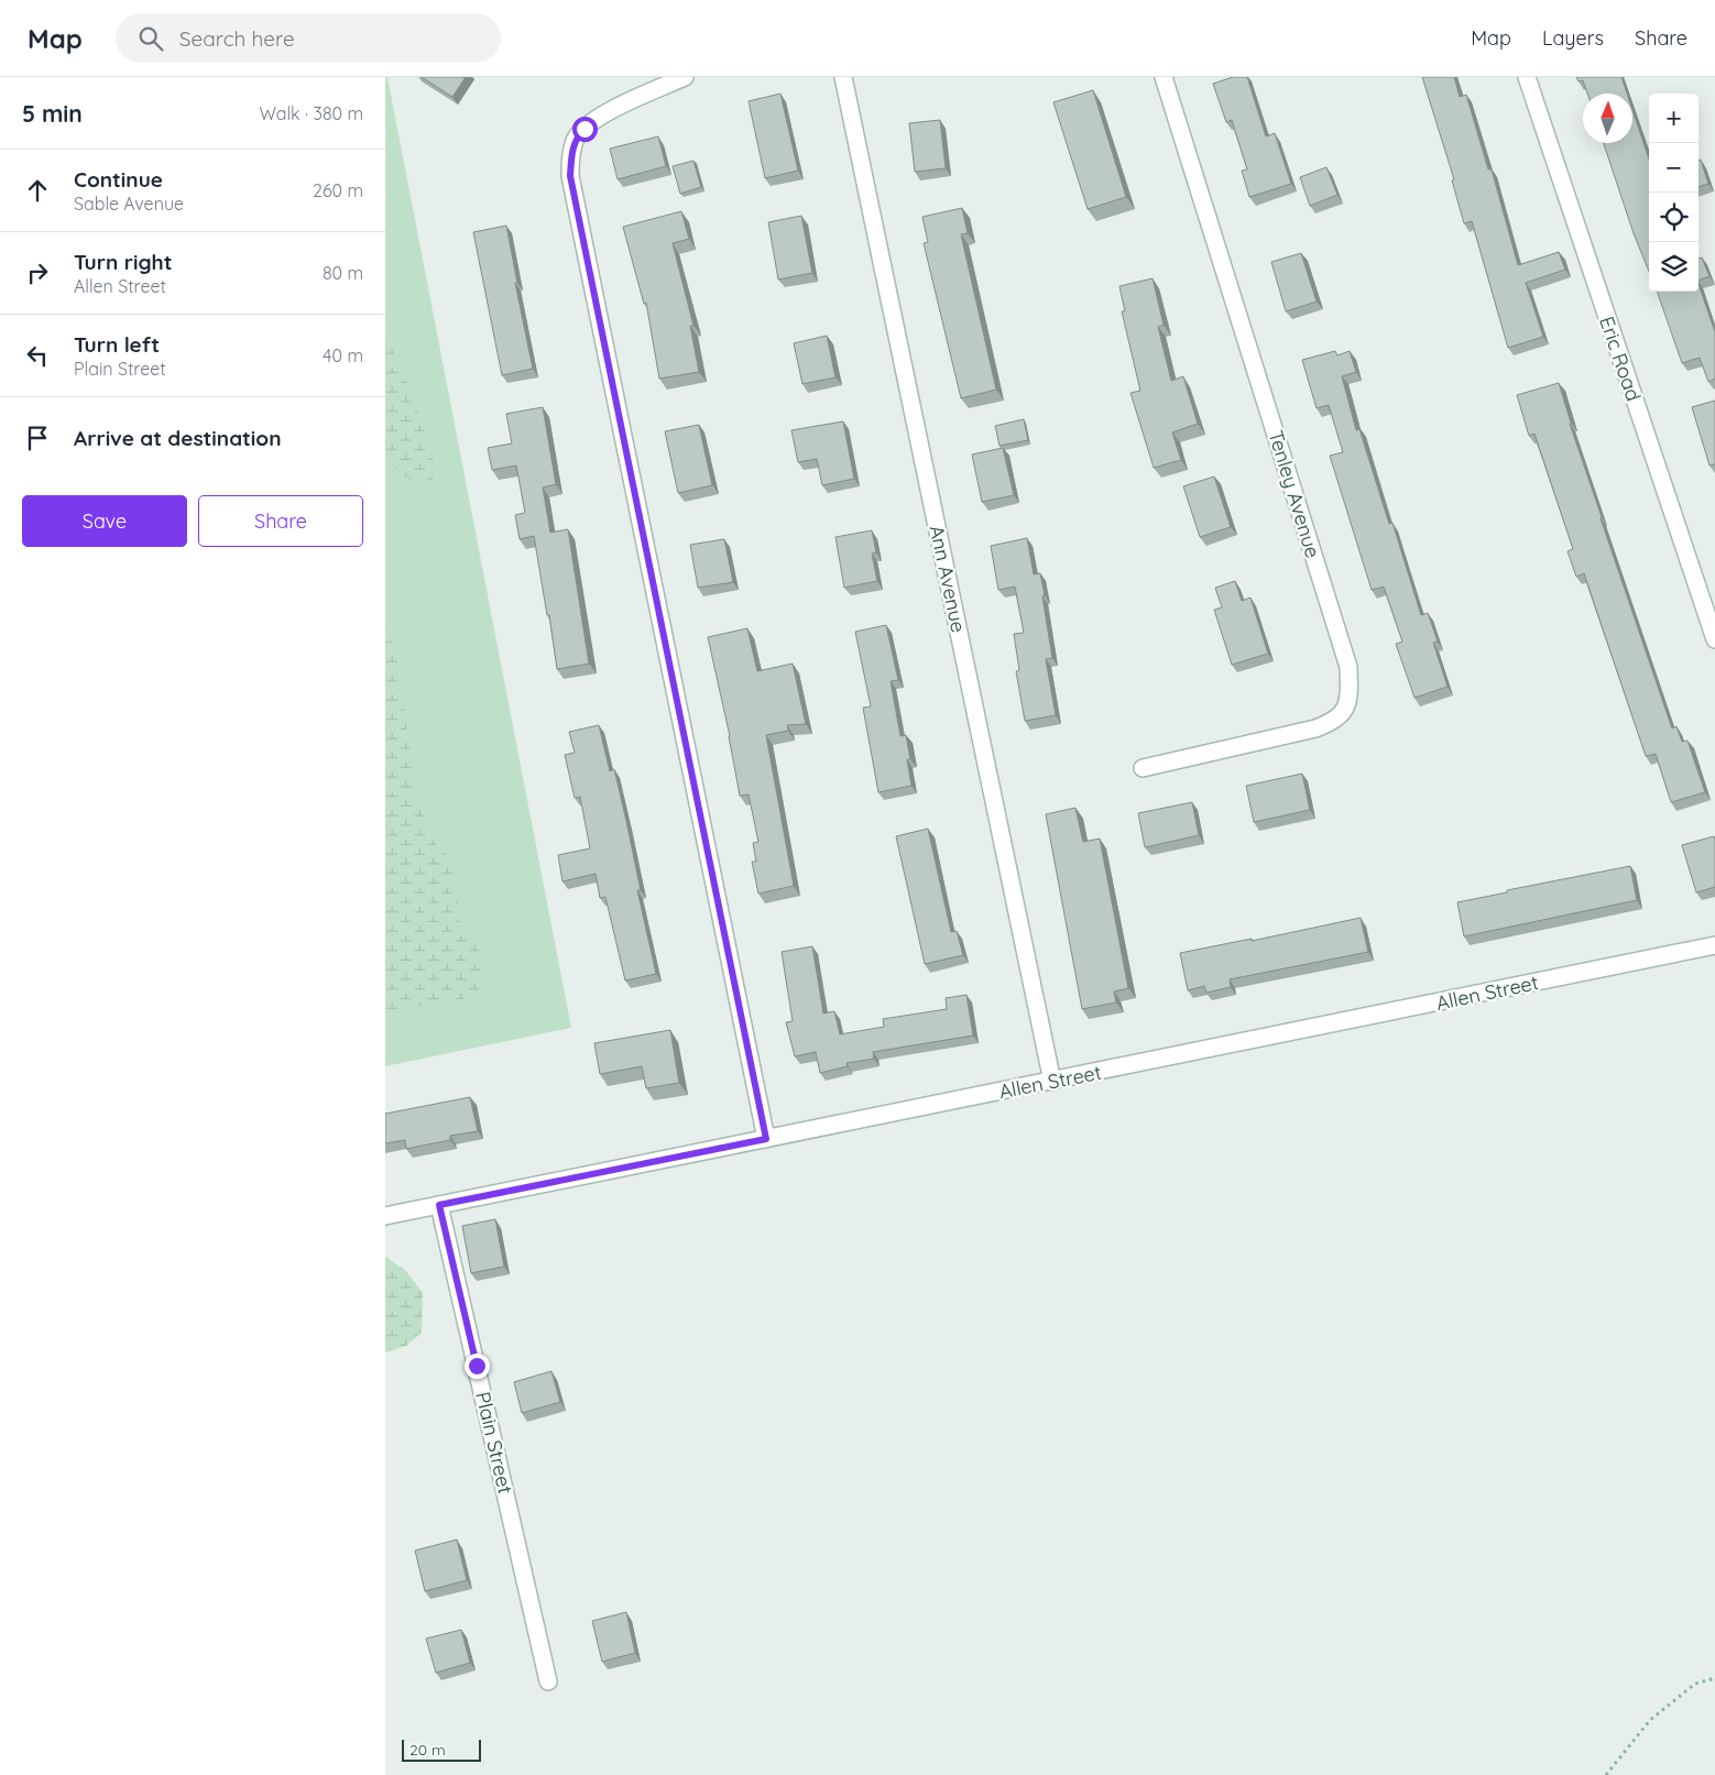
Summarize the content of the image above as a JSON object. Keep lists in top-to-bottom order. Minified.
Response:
{"streets":{"street":["Eric Road","Tenley Avenue","Ann Avenue","Allen Street","Plain Street"]},"crossings":[["Ann Avenue","Allen Street"],["Allen Street","Plain Street"]],"scale_bar":"20 m","north":"top","page":{"header":"Map","search":"Search here","nav":["Map","Layers","Share"],"heading":["5 min","Walk · 380 m"],"map_buttons":["+","−"],"list":[["Continue","Sable Avenue","260 m"],["Turn right","Allen Street","80 m"],["Turn left","Plain Street","40 m"],"Arrive at destination"],"buttons":["Save","Share"],"scale":"20 m"}}
